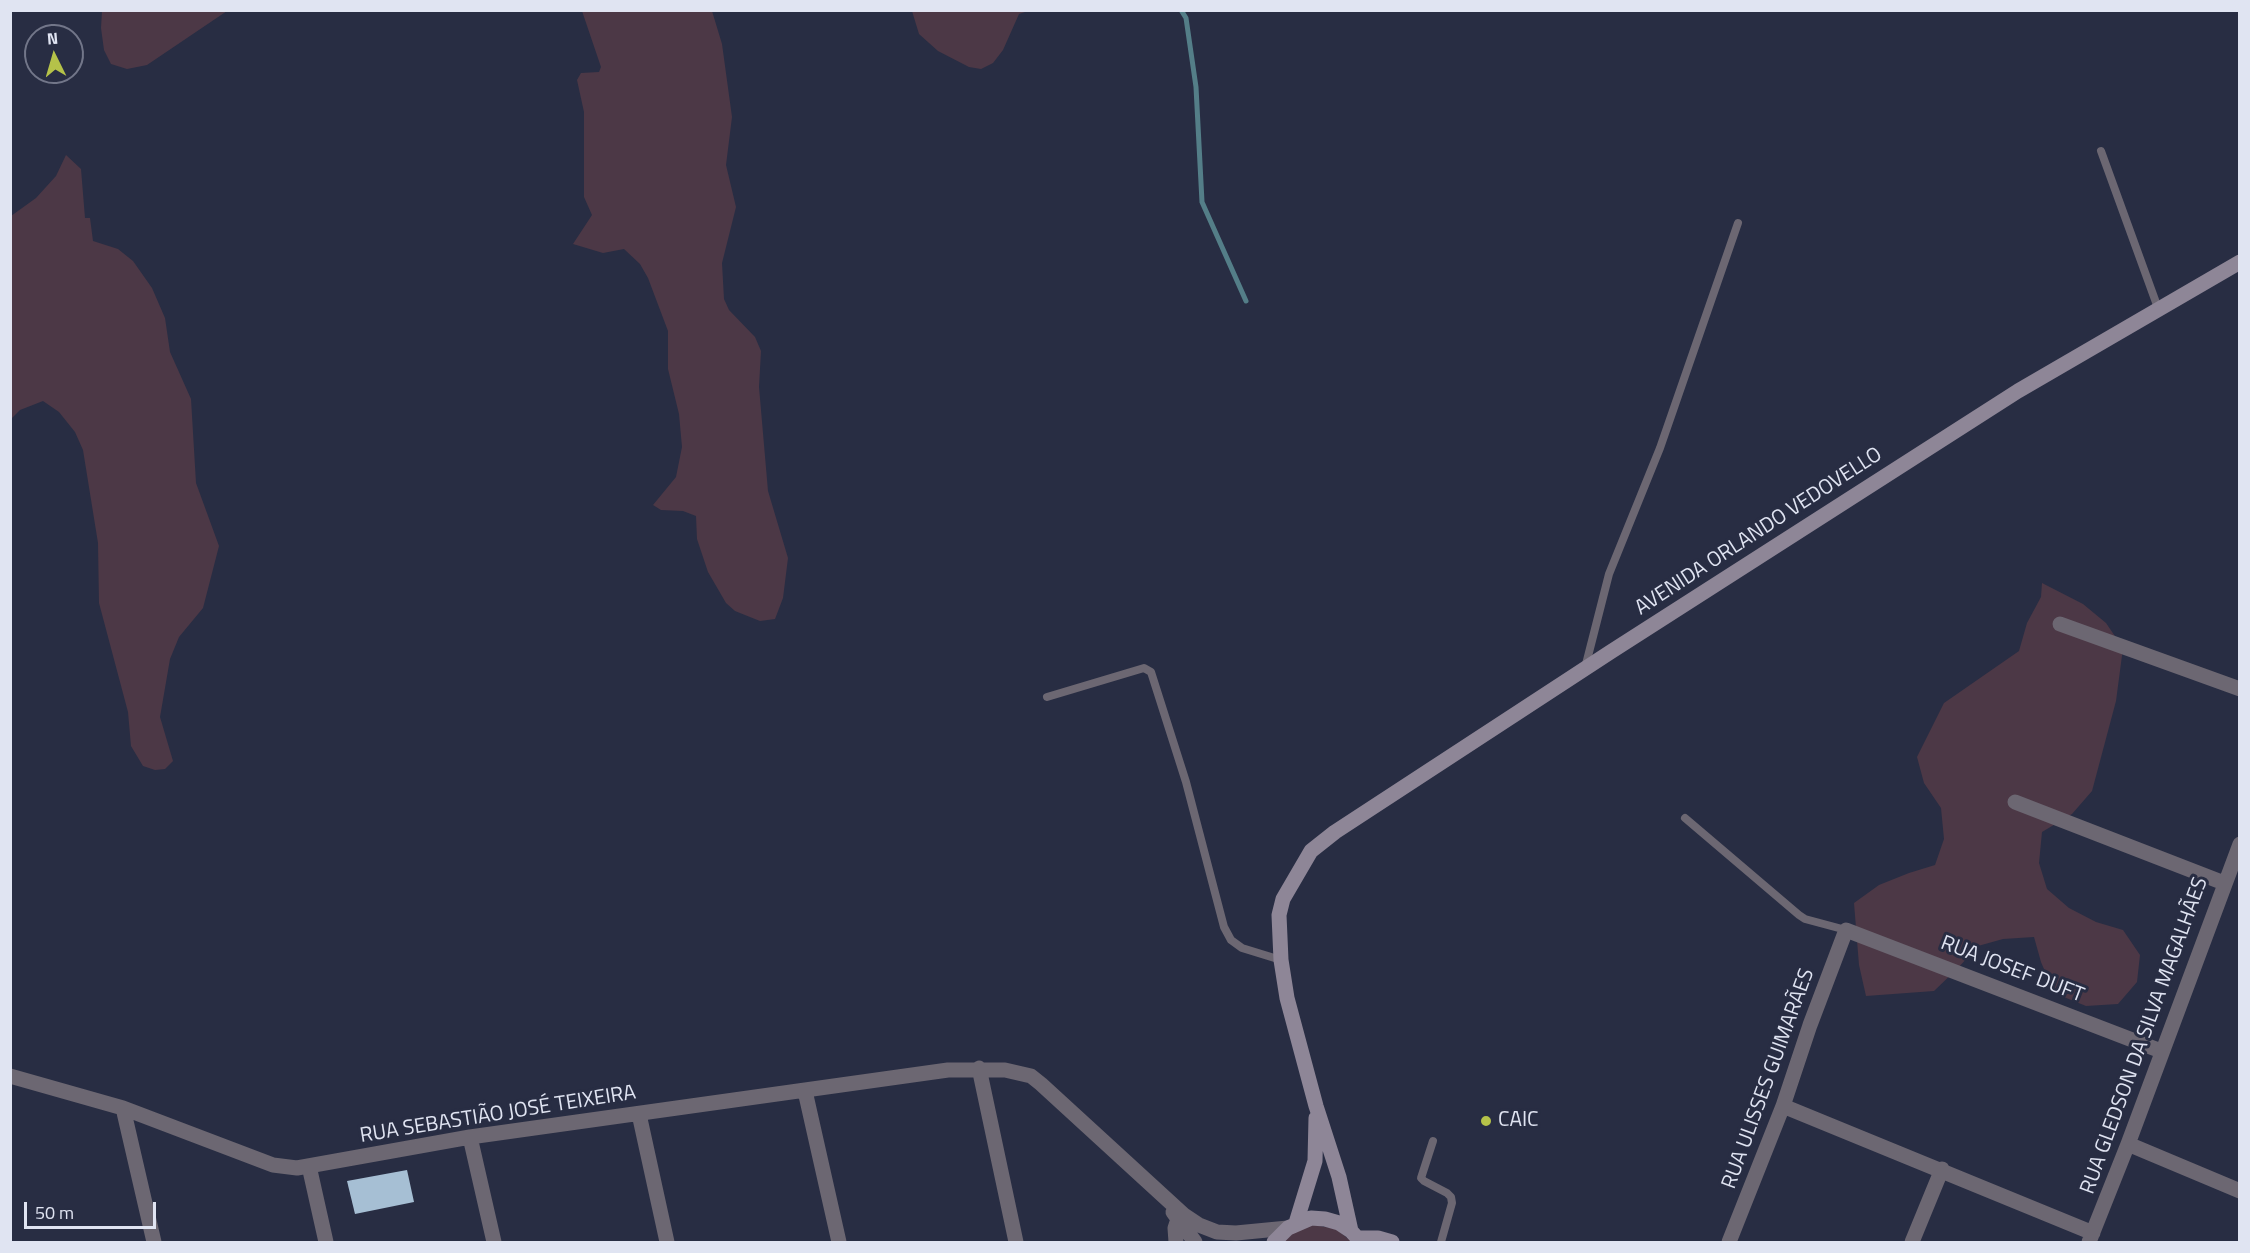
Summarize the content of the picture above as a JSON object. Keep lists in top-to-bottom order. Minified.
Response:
{"streets":{"street":["AVENIDA ORLANDO VEDOVELLO","RUA JOSEF DUFT","RUA GLEDSON DA SILVA MAGALHÃES","RUA ULISSES GUIMARÃES","RUA SEBASTIÃO JOSÉ TEIXEIRA"]},"crossings":[["RUA JOSEF DUFT","RUA GLEDSON DA SILVA MAGALHÃES"],["RUA JOSEF DUFT","RUA ULISSES GUIMARÃES"]],"places":["CAIC"],"scale_bar":"50 m","north":"top"}
